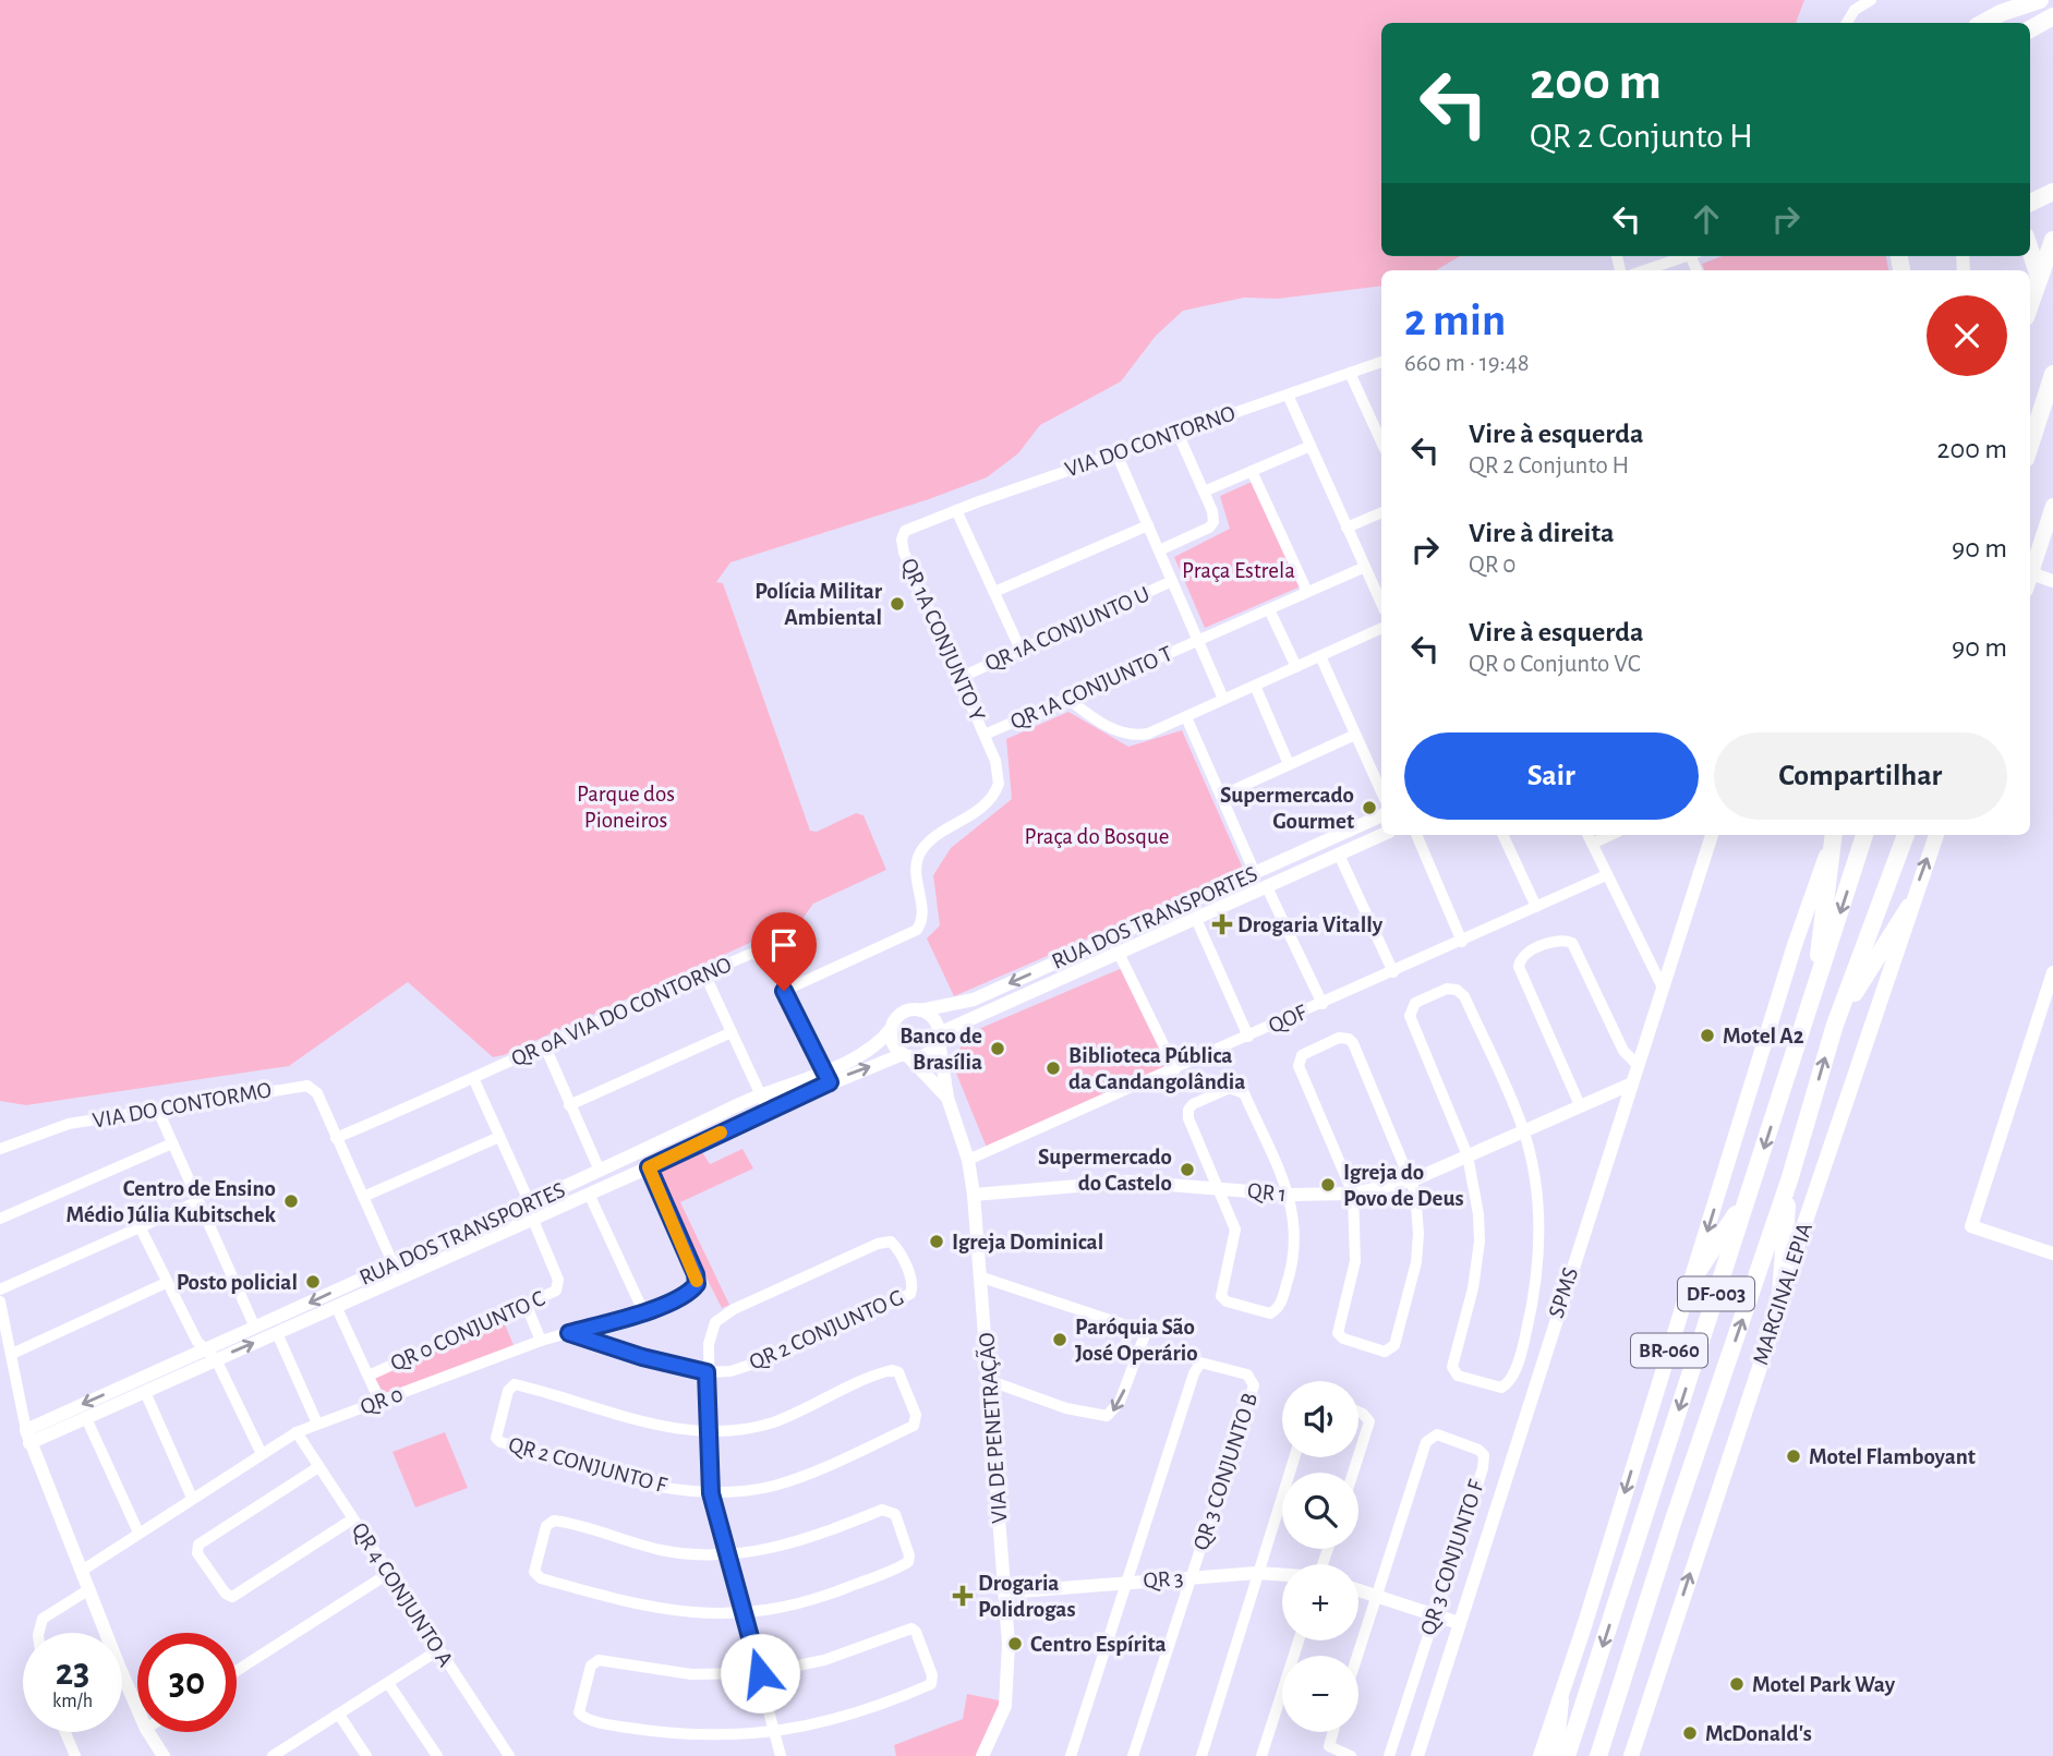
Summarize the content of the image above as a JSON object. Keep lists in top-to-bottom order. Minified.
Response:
{"streets":{"highway":["DF-003"],"main road":["MARGINAL EPIA","BR-060"],"street":["VIA DO CONTORNO","QR 1A CONJUNTO U","QR 1A CONJUNTO Y","QR 1A CONJUNTO T","RUA DOS TRANSPORTES","QR 0A VIA DO CONTORNO","QOF","VIA DO CONTORMO","QR 1","SPMS","QR 2 CONJUNTO G","QR 0 CONJUNTO C","QR 0","VIA DE PENETRAÇÃO","QR 2 CONJUNTO F","QR 3 CONJUNTO B","QR 3 CONJUNTO F","QR 3","QR 4 CONJUNTO A"]},"crossings":[["VIA DO CONTORNO","QR 1A CONJUNTO Y"],["QR 1A CONJUNTO U","QR 1A CONJUNTO Y"],["QR 1A CONJUNTO Y","QR 1A CONJUNTO T"],["QR 1A CONJUNTO Y","QR 0A VIA DO CONTORNO"],["RUA DOS TRANSPORTES","VIA DO CONTORMO"],["RUA DOS TRANSPORTES","QR 0 CONJUNTO C"],["RUA DOS TRANSPORTES","QR 0"],["RUA DOS TRANSPORTES","VIA DE PENETRAÇÃO"],["QR 0A VIA DO CONTORNO","VIA DO CONTORMO"],["QOF","VIA DE PENETRAÇÃO"],["QR 1","SPMS"],["QR 1","VIA DE PENETRAÇÃO"],["QR 2 CONJUNTO G","QR 0"],["QR 0","QR 4 CONJUNTO A"],["VIA DE PENETRAÇÃO","QR 3"],["QR 3 CONJUNTO B","QR 3"]],"parks":["Praça Estrela","Parque dos Pioneiros","Praça do Bosque"],"places":{"other":["Polícia Militar Ambiental","Supermercado Gourmet","Motel A2","Banco de Brasília","Biblioteca Pública da Candangolândia","Supermercado do Castelo","Igreja do Povo de Deus","Centro de Ensino Médio Júlia Kubitschek","Igreja Dominical","Posto policial","Paróquia São José Operário","Motel Flamboyant","Centro Espírita","Motel Park Way","McDonald's"],"health":["Drogaria Vitally","Drogaria Polidrogas"]},"page":{"turn":["200 m","QR 2 Conjunto H"],"heading":["2 min","660 m · 19:48"],"list":[{"name":"Vire à esquerda","note":"QR 2 Conjunto H","value":"200 m"},{"name":"Vire à direita","note":"QR 0","value":"90 m"},{"name":"Vire à esquerda","note":"QR 0 Conjunto VC","value":"90 m"}],"buttons":["Sair","Compartilhar"],"map_buttons":["+","−"],"speed":"23 km/h","limit":"30"}}
